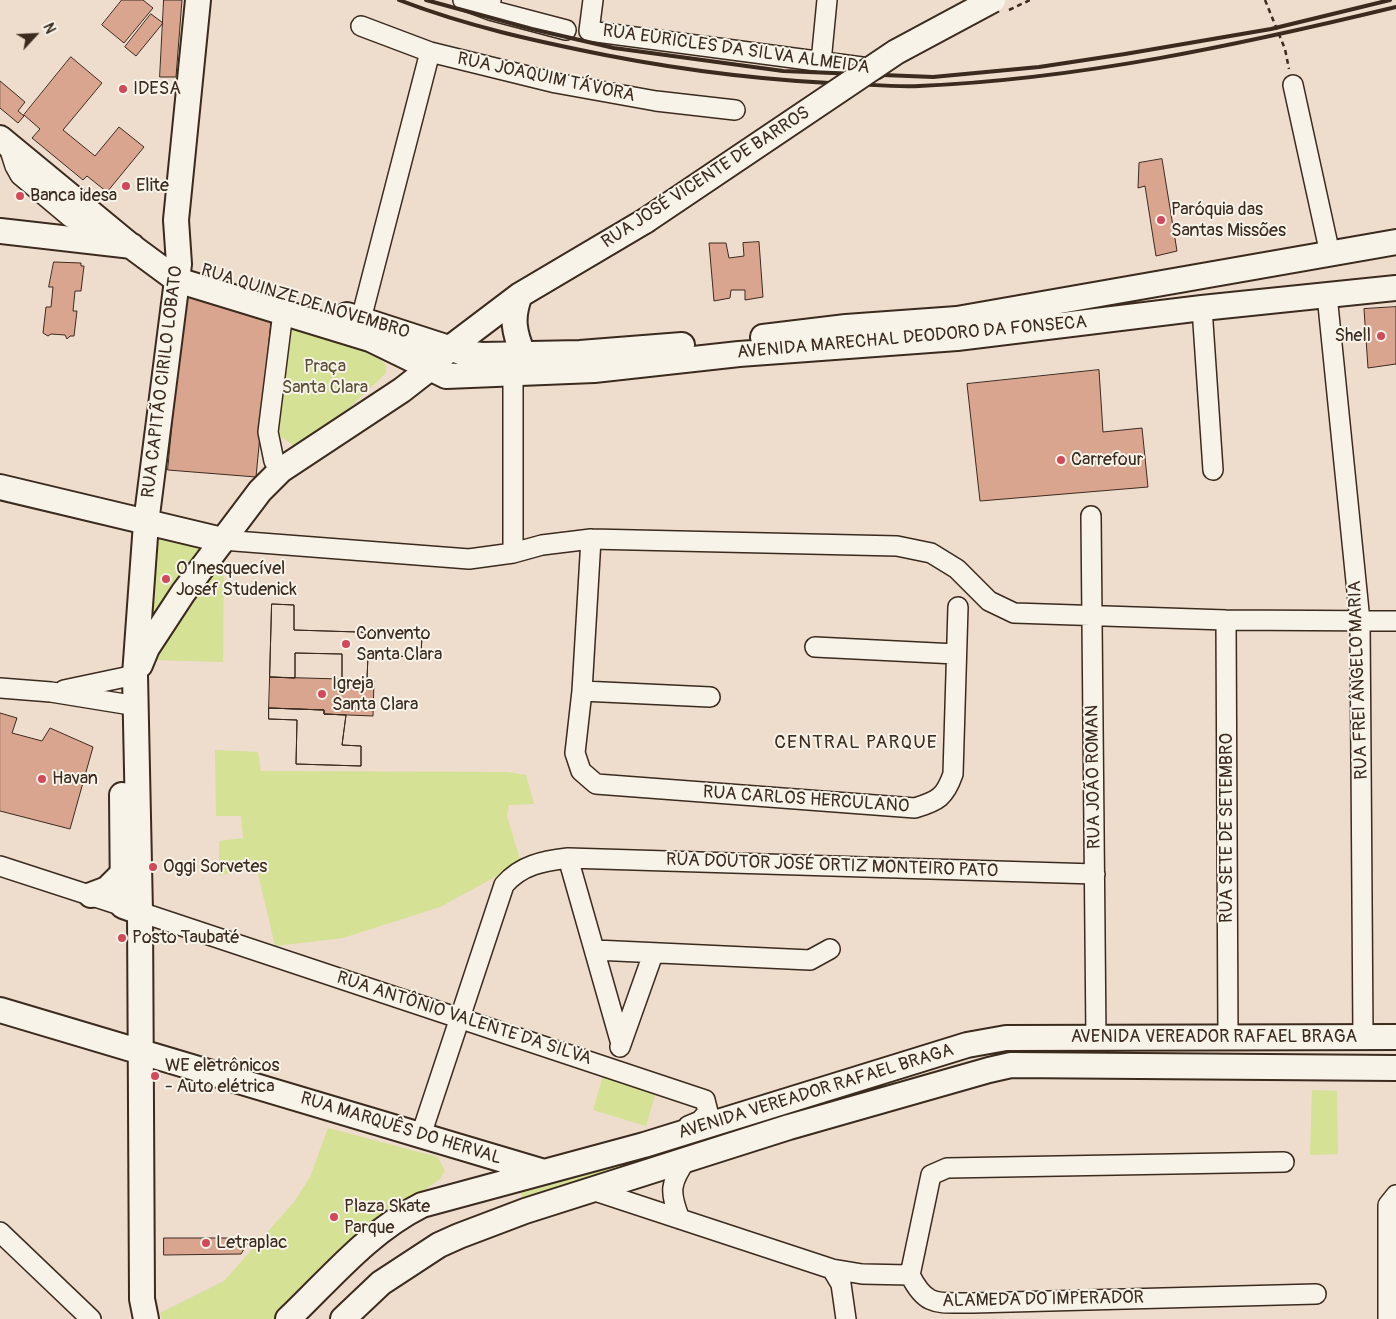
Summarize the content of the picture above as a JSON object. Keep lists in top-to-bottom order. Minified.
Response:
{"streets":{"main road":["RUA JOSÉ VICENTE DE BARROS","RUA QUINZE DE NOVEMBRO","AVENIDA MARECHAL DEODORO DA FONSECA","RUA CAPITÃO CIRILO LOBATO","AVENIDA VEREADOR RAFAEL BRAGA","RUA MARQUÊS DO HERVAL"],"street":["RUA EURICLES DA SILVA ALMEIDA","RUA JOAQUIM TÁVORA","RUA FREI ÂNGELO MARIA","RUA JOÃO ROMAN","RUA CARLOS HERCULANO","RUA SETE DE SETEMBRO","RUA DOUTOR JOSÉ ORTIZ MONTEIRO PATO","RUA ANTÔNIO VALENTE DA SILVA","ALAMEDA DO IMPERADOR"]},"crossings":[["RUA JOSÉ VICENTE DE BARROS","RUA QUINZE DE NOVEMBRO"],["RUA JOSÉ VICENTE DE BARROS","AVENIDA MARECHAL DEODORO DA FONSECA"],["RUA JOSÉ VICENTE DE BARROS","RUA CAPITÃO CIRILO LOBATO"],["RUA QUINZE DE NOVEMBRO","AVENIDA MARECHAL DEODORO DA FONSECA"],["RUA QUINZE DE NOVEMBRO","RUA CAPITÃO CIRILO LOBATO"],["AVENIDA MARECHAL DEODORO DA FONSECA","RUA FREI ÂNGELO MARIA"],["RUA FREI ÂNGELO MARIA","AVENIDA VEREADOR RAFAEL BRAGA"],["RUA JOÃO ROMAN","RUA DOUTOR JOSÉ ORTIZ MONTEIRO PATO"],["RUA JOÃO ROMAN","AVENIDA VEREADOR RAFAEL BRAGA"],["RUA SETE DE SETEMBRO","AVENIDA VEREADOR RAFAEL BRAGA"],["RUA DOUTOR JOSÉ ORTIZ MONTEIRO PATO","RUA ANTÔNIO VALENTE DA SILVA"],["RUA DOUTOR JOSÉ ORTIZ MONTEIRO PATO","RUA MARQUÊS DO HERVAL"],["RUA ANTÔNIO VALENTE DA SILVA","AVENIDA VEREADOR RAFAEL BRAGA"],["AVENIDA VEREADOR RAFAEL BRAGA","RUA MARQUÊS DO HERVAL"]],"districts":["CENTRAL PARQUE"],"parks":["Praça Santa Clara"],"places":["IDESA","Elite","Banca idesa","Paróquia das Santas Missões","Shell","Carrefour","O Inesquecível Josef Studenick","Convento Santa Clara","Igreja Santa Clara","Havan","Oggi Sorvetes","Posto Taubaté","WE eletrônicos - Auto elétrica","Plaza Skate Parque","Letraplac"],"north":"top right"}
